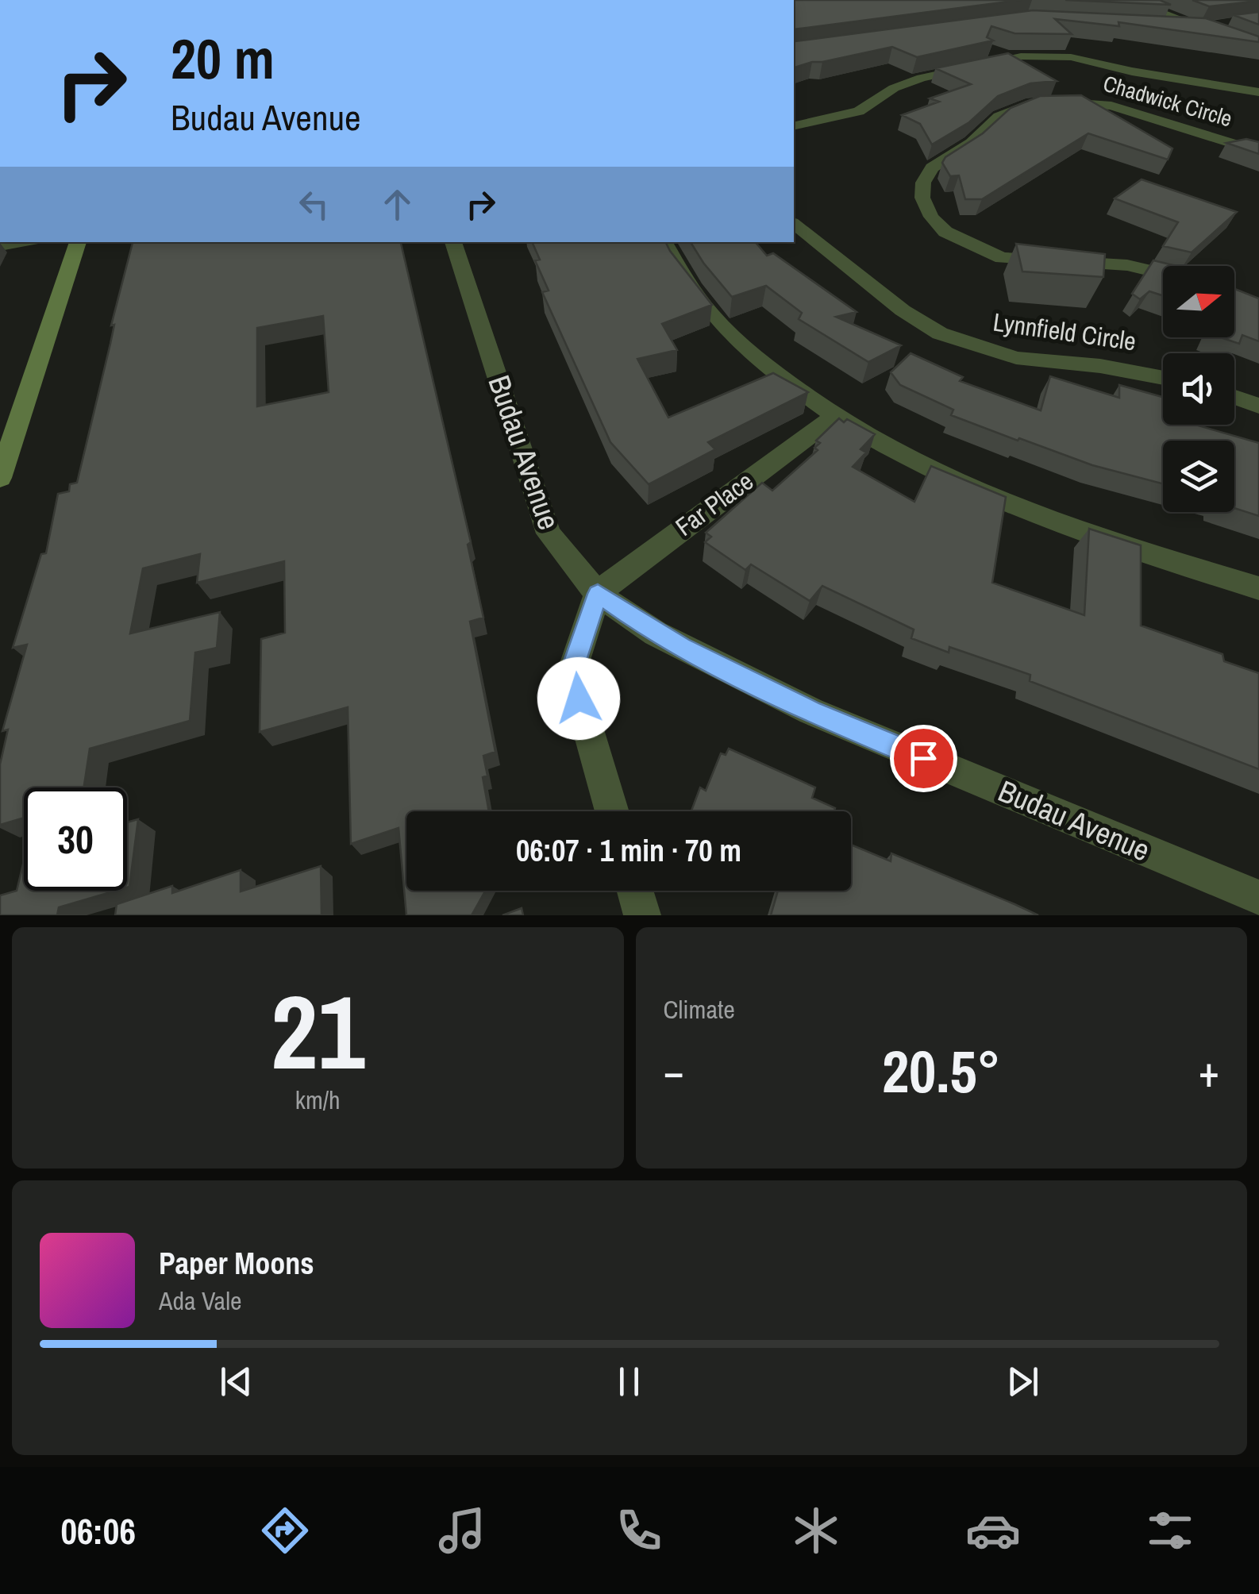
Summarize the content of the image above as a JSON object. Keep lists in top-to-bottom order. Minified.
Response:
{"streets":{"street":["Chadwick Circle","Lynnfield Circle","Budau Avenue","Far Place"]},"crossings":[["Budau Avenue","Far Place"]],"north":"right","page":{"turn":["20 m","Budau Avenue"],"limit":"30","trip":"06:07 · 1 min · 70 m","tile":[["21","km/h"],"Climate"],"heat":["−","20.5°","+"],"song":["Paper Moons","Ada Vale"],"tabs":"06:06"}}
